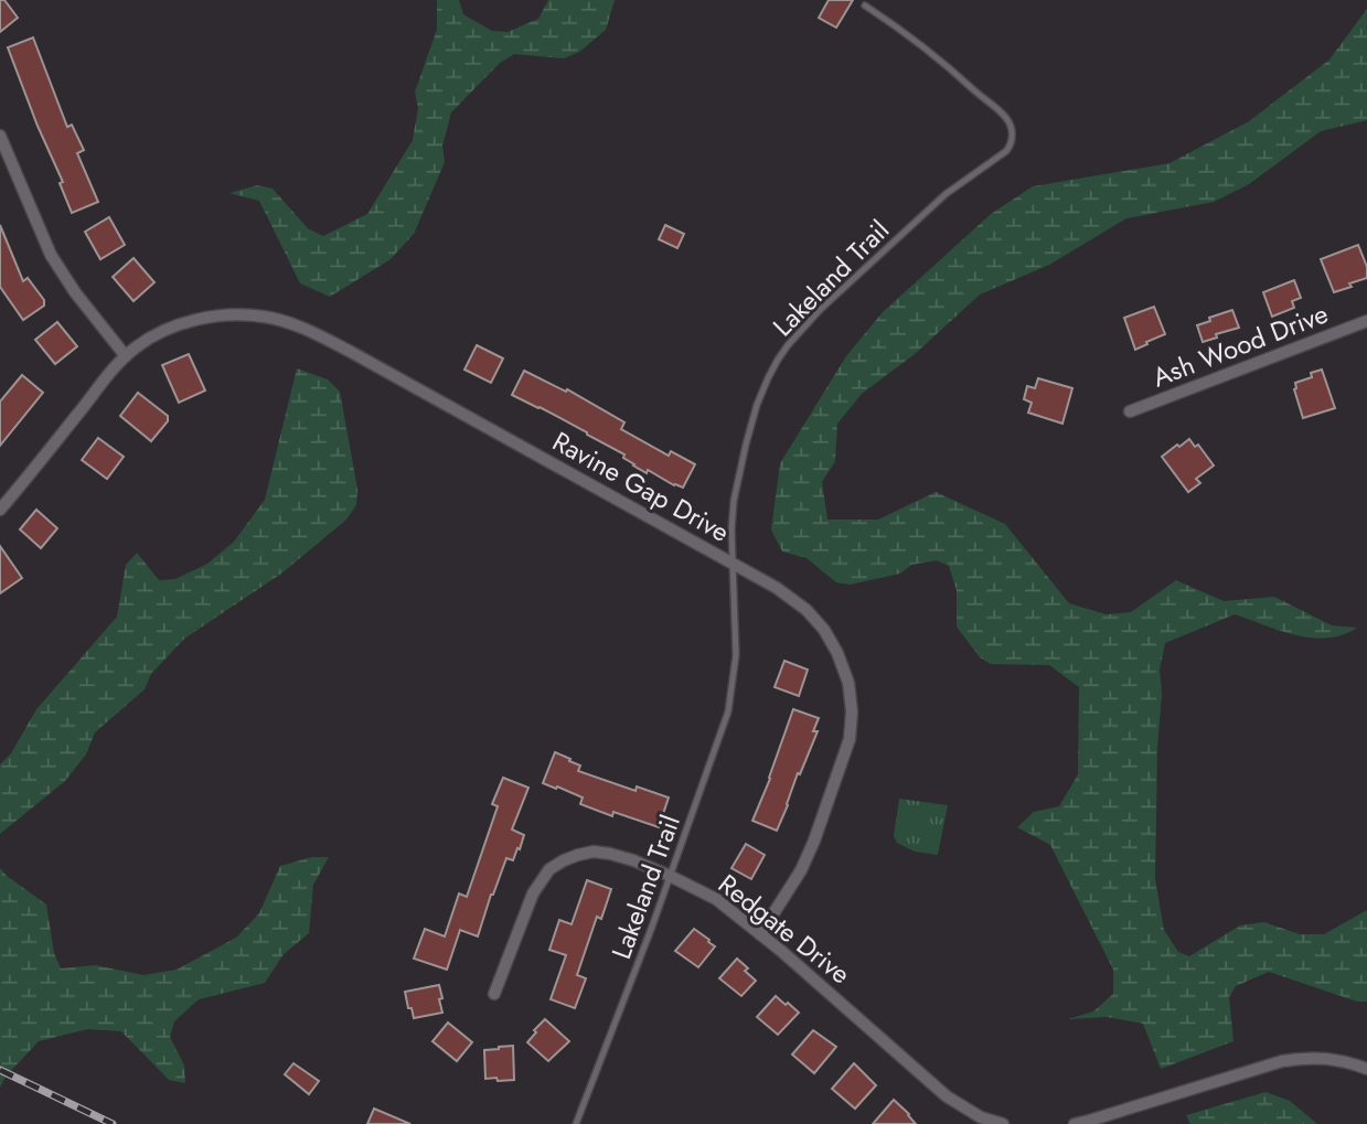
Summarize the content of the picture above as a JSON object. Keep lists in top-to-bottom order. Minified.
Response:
{"streets":{"street":["Ash Wood Drive","Ravine Gap Drive","Redgate Drive"],"lane":["Lakeland Trail"]},"crossings":[["Lakeland Trail","Ravine Gap Drive"],["Lakeland Trail","Redgate Drive"],["Ravine Gap Drive","Redgate Drive"]]}
